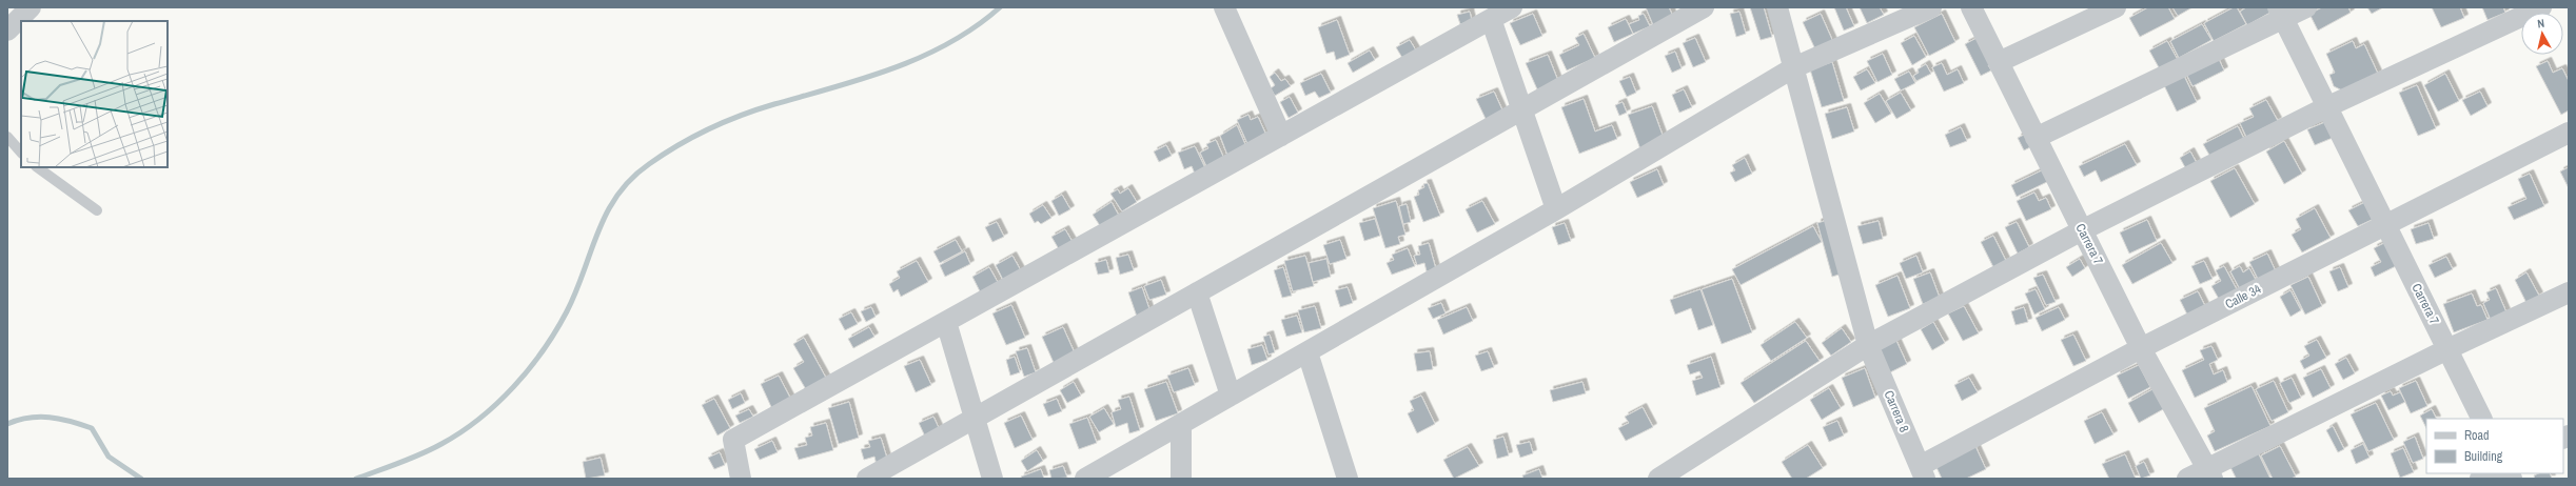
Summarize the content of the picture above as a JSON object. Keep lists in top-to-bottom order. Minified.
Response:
{"streets":{"street":["Carrera 7","Calle 34","Carrera 8"]},"crossings":[["Carrera 7","Calle 34"],["Calle 34","Carrera 8"]],"legend":["Road","Building"],"north":"top"}
